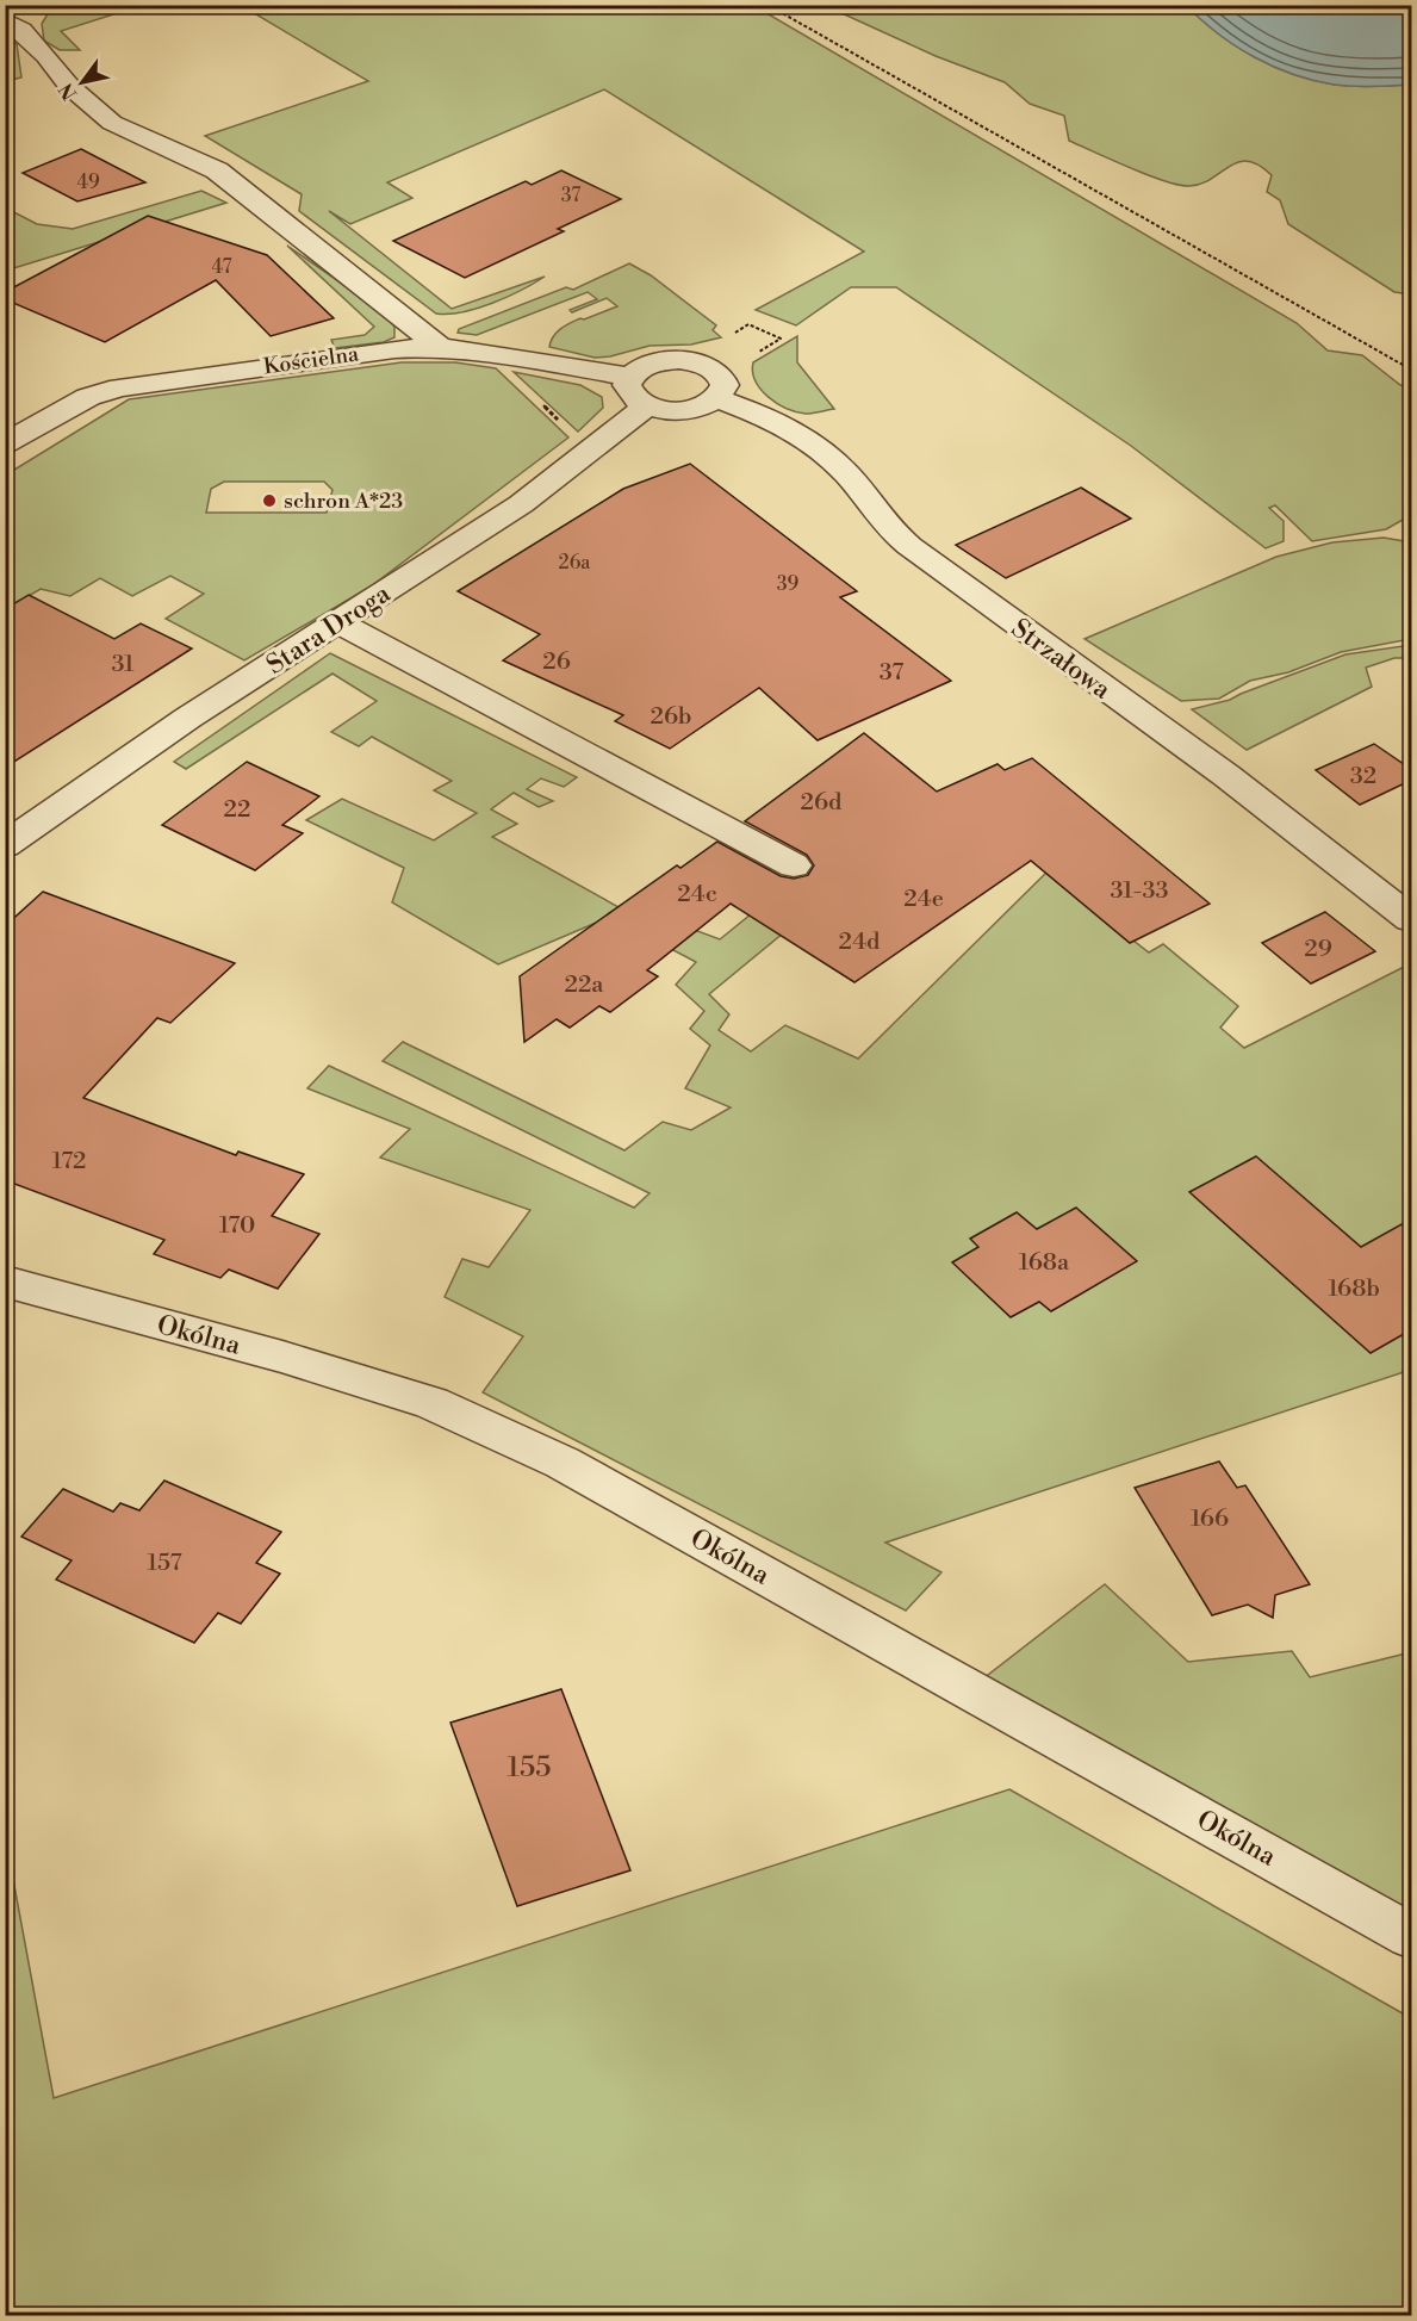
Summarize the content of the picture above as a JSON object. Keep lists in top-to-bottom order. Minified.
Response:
{"streets":{"street":["Kościelna","Stara Droga","Strzałowa","Okólna"]},"places":["schron A*23"],"house_numbers":["49","37","47","26a","39","26","31","37","26b","32","26d","22","31-33","24c","24e","24d","29","22a","172","170","168a","168b","166","157","155"],"north":"bottom left"}
